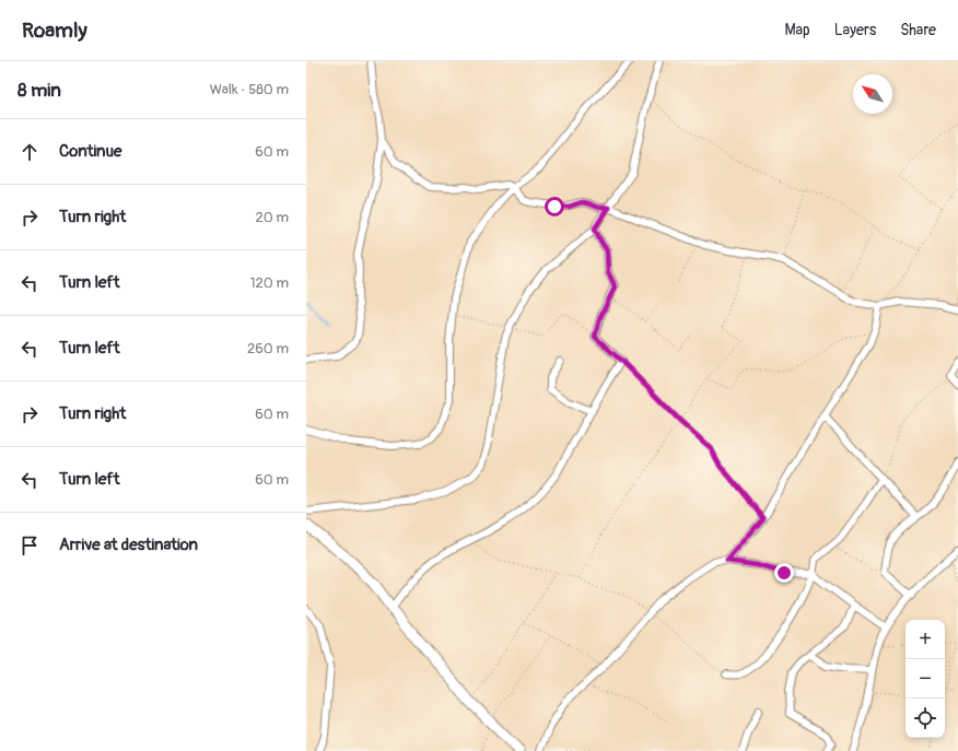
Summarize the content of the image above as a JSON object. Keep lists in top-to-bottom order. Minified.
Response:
{"north":"top left","page":{"header":"Roamly","nav":["Map","Layers","Share"],"heading":["8 min","Walk · 580 m"],"list":[["Continue","60 m"],["Turn right","20 m"],["Turn left","120 m"],["Turn left","260 m"],["Turn right","60 m"],["Turn left","60 m"],"Arrive at destination"],"map_buttons":["+","−"]}}
